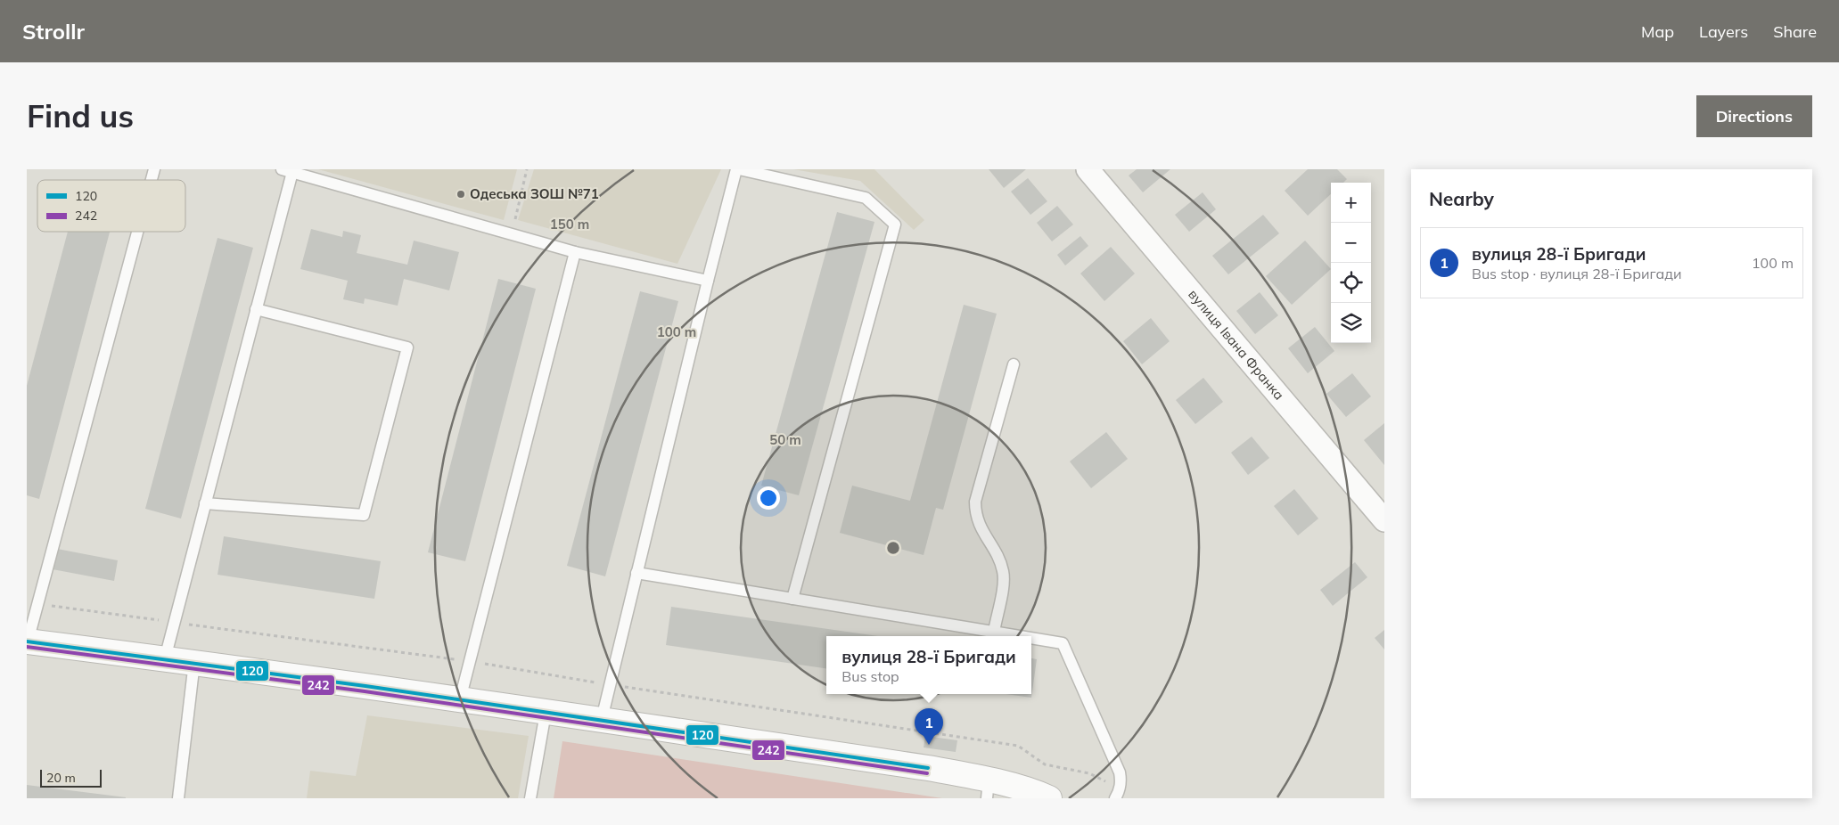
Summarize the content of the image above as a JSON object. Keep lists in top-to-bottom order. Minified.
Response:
{"streets":{"street":["вулиця Івана Франка"]},"places":["Одеська ЗОШ №71"],"lines":["transit line 120","transit line 242"],"legend":["120","242"],"scale_bar":"20 m","page":{"header":"Strollr","nav":["Map","Layers","Share"],"buttons":"Directions","title":"Find us","heading":"Nearby","map_buttons":["+","−"],"list":[{"mark":"1","name":"вулиця 28-ї Бригади","note":"Bus stop · вулиця 28-ї Бригади","value":"100 m"}],"popup":["вулиця 28-ї Бригади","Bus stop"],"pins":"1","scale":"20 m"},"rings":["150 m","100 m","50 m"]}
